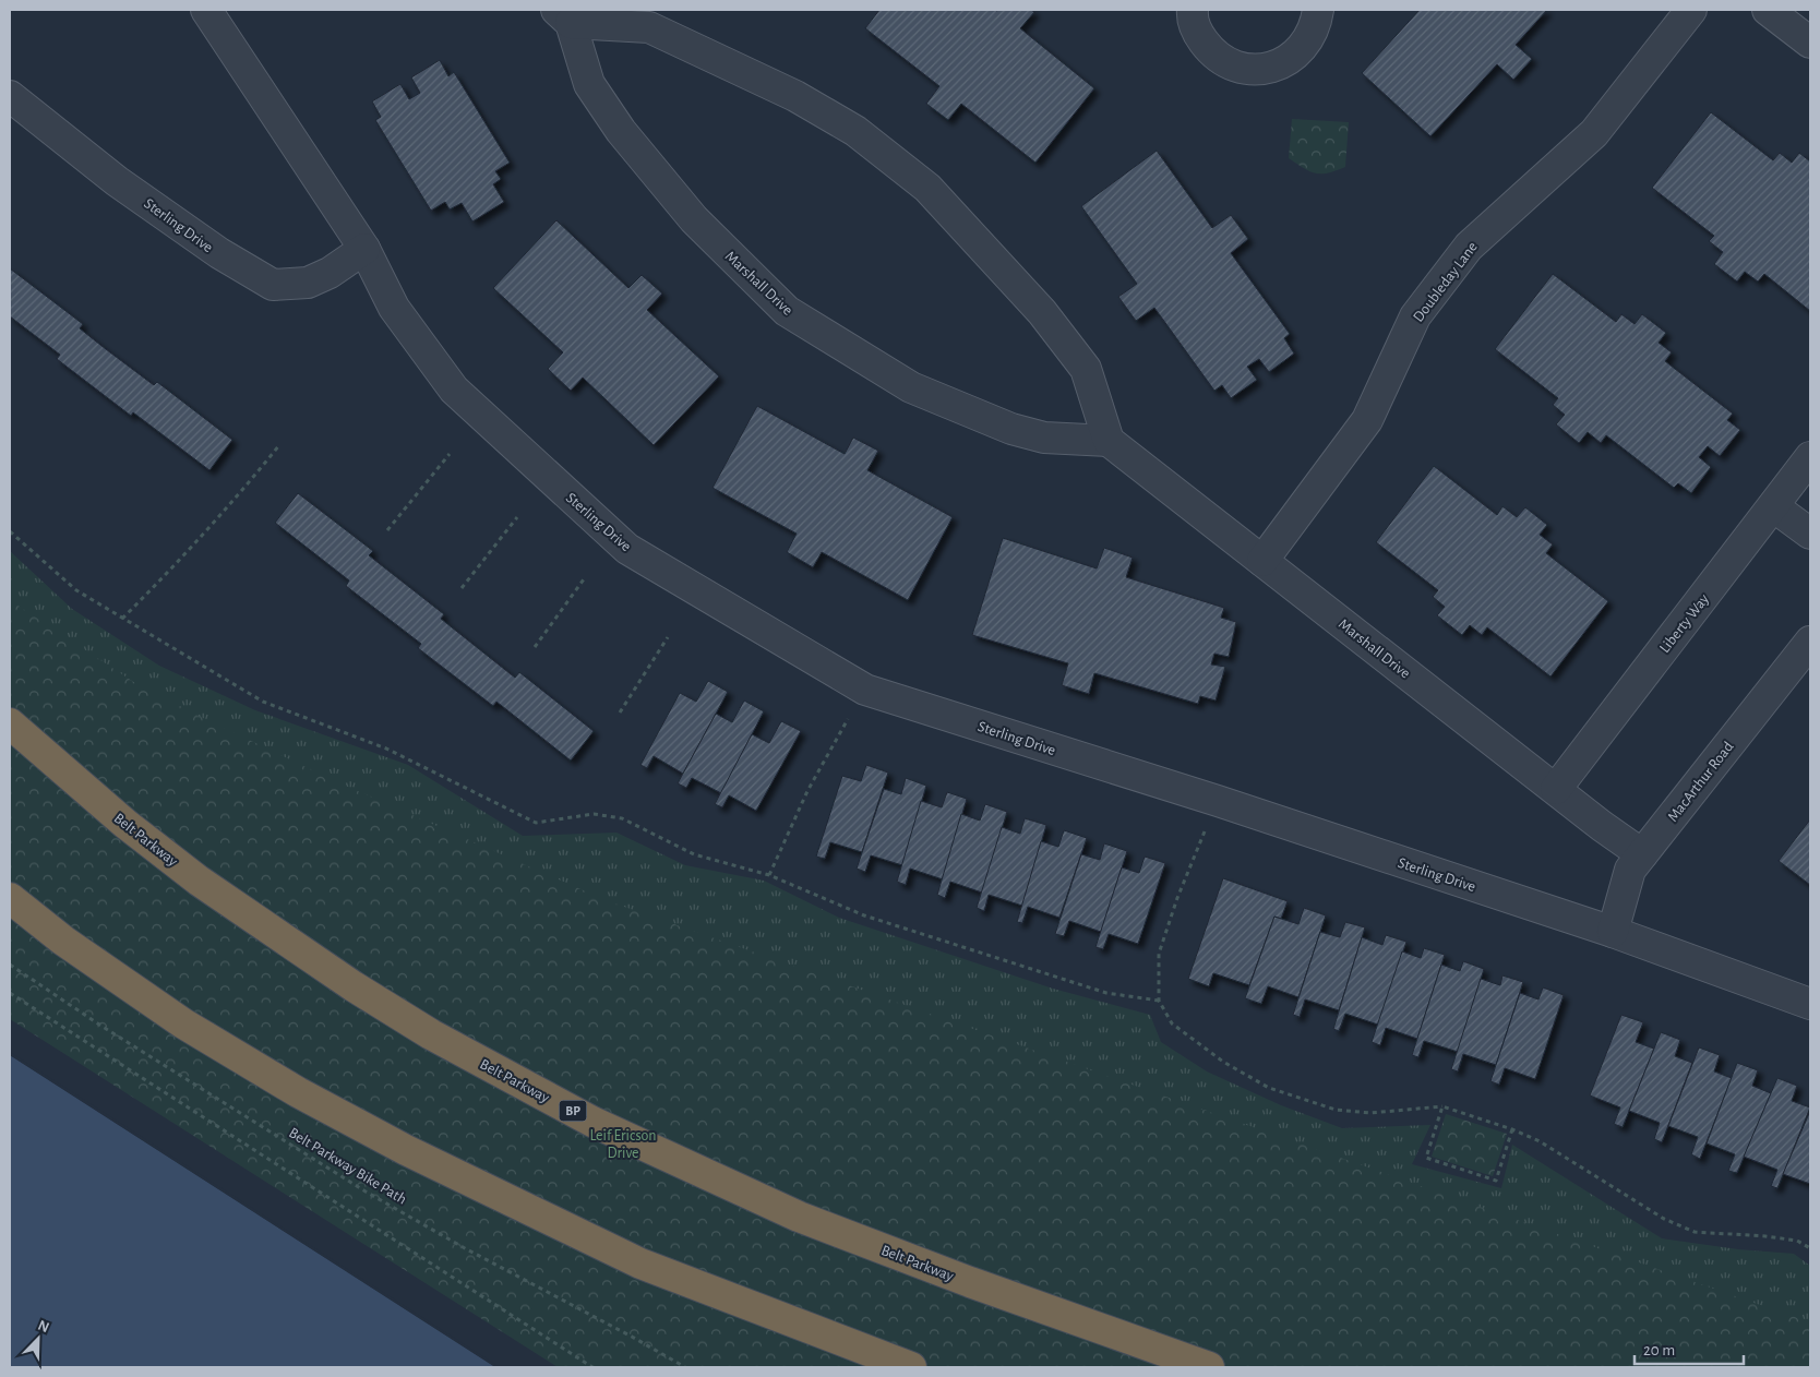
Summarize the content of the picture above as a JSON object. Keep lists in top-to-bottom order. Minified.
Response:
{"streets":{"highway":["Belt Parkway","BP"],"street":["Sterling Drive","Doubleday Lane","Marshall Drive","Liberty Way","MacArthur Road"],"path":["Belt Parkway Bike Path"]},"crossings":[["Sterling Drive","MacArthur Road"],["Doubleday Lane","Marshall Drive"],["Marshall Drive","Liberty Way"],["Marshall Drive","MacArthur Road"]],"parks":["Leif Ericson Drive"],"scale_bar":"20 m","north":"top right"}
